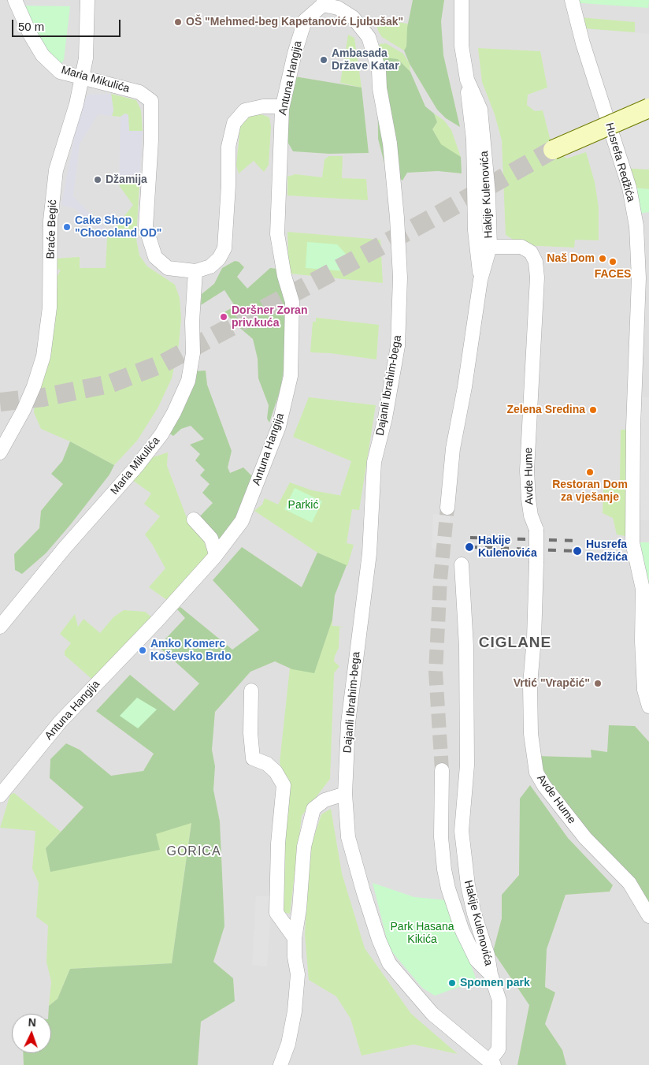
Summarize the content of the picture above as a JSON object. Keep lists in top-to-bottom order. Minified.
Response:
{"streets":{"street":["Antuna Hangija","Maria Mikulića","Husrefa Redžića","Hakije Kulenovića","Braće Begić","Dajanli Ibrahim-bega","Avde Hume"]},"crossings":[["Antuna Hangija","Maria Mikulića"],["Antuna Hangija","Dajanli Ibrahim-bega"],["Maria Mikulića","Braće Begić"],["Hakije Kulenovića","Dajanli Ibrahim-bega"],["Hakije Kulenovića","Avde Hume"]],"districts":["CIGLANE","GORICA"],"parks":["Parkić","Park Hasana Kikića"],"places":["OŠ \"Mehmed-beg Kapetanović Ljubušak\"","Ambasada Države Katar","Džamija","Cake Shop \"Chocoland OD\"","Naš Dom","FACES","Doršner Zoran priv.kuća","Zelena Sredina","Restoran Dom za vješanje","Hakije Kulenovića","Husrefa Redžića","Amko Komerc Koševsko Brdo","Vrtić \"Vrapčić\"","Spomen park"],"scale_bar":"50 m","north":"top"}
